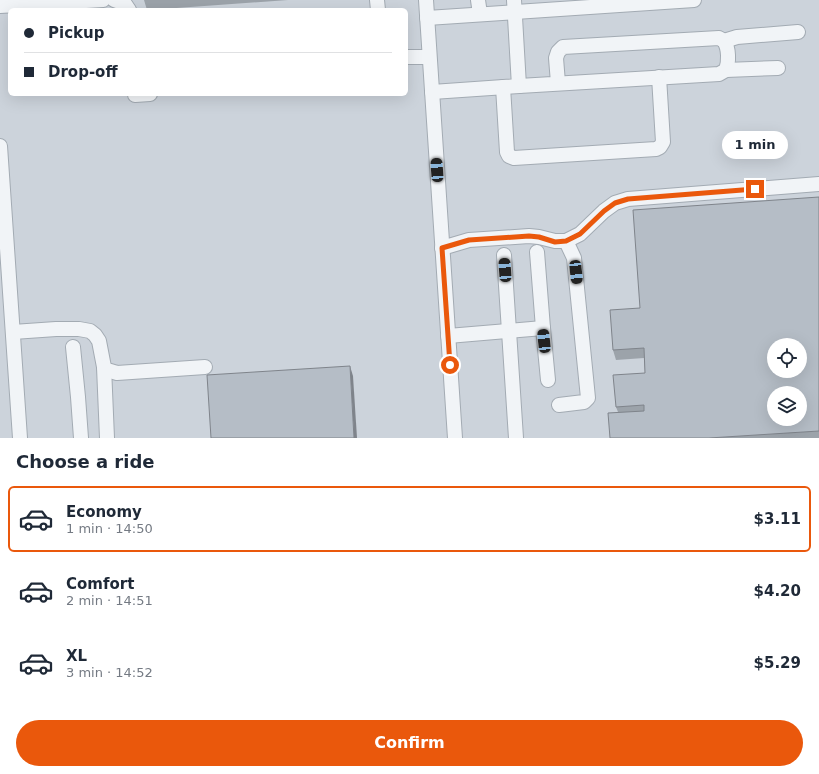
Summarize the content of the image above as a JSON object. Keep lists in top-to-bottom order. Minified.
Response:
{"page":{"banner":["Pickup","Drop-off"],"bubble":"1 min","heading":"Choose a ride","list":[{"name":"Economy","note":"1 min · 14:50","value":"$3.11"},{"name":"Comfort","note":"2 min · 14:51","value":"$4.20"},{"name":"XL","note":"3 min · 14:52","value":"$5.29"}],"buttons":"Confirm"}}
